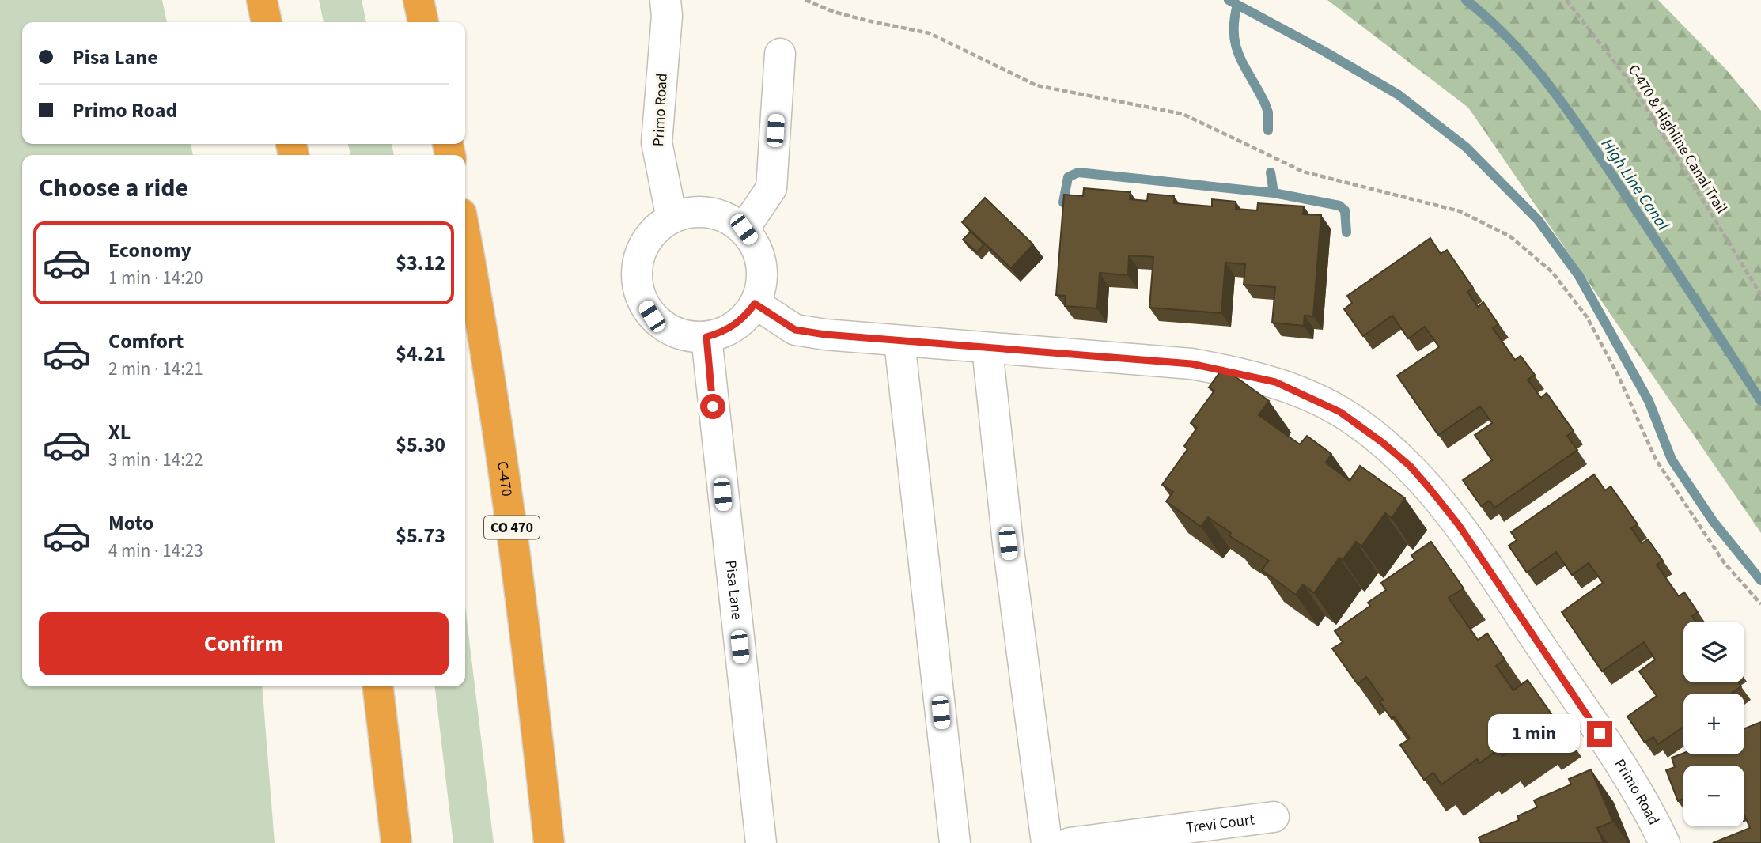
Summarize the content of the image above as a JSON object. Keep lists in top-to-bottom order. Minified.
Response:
{"streets":{"highway":["C-470","CO 470"],"street":["Primo Road","Pisa Lane","Trevi Court"],"path":["C-470 & Highline Canal Trail"]},"crossings":[["Primo Road","Pisa Lane"]],"water":["High Line Canal"],"page":{"banner":["Pisa Lane","Primo Road"],"heading":"Choose a ride","list":[{"name":"Economy","note":"1 min · 14:20","value":"$3.12"},{"name":"Comfort","note":"2 min · 14:21","value":"$4.21"},{"name":"XL","note":"3 min · 14:22","value":"$5.30"},{"name":"Moto","note":"4 min · 14:23","value":"$5.73"}],"buttons":"Confirm","map_buttons":["+","−"],"bubble":"1 min"}}
